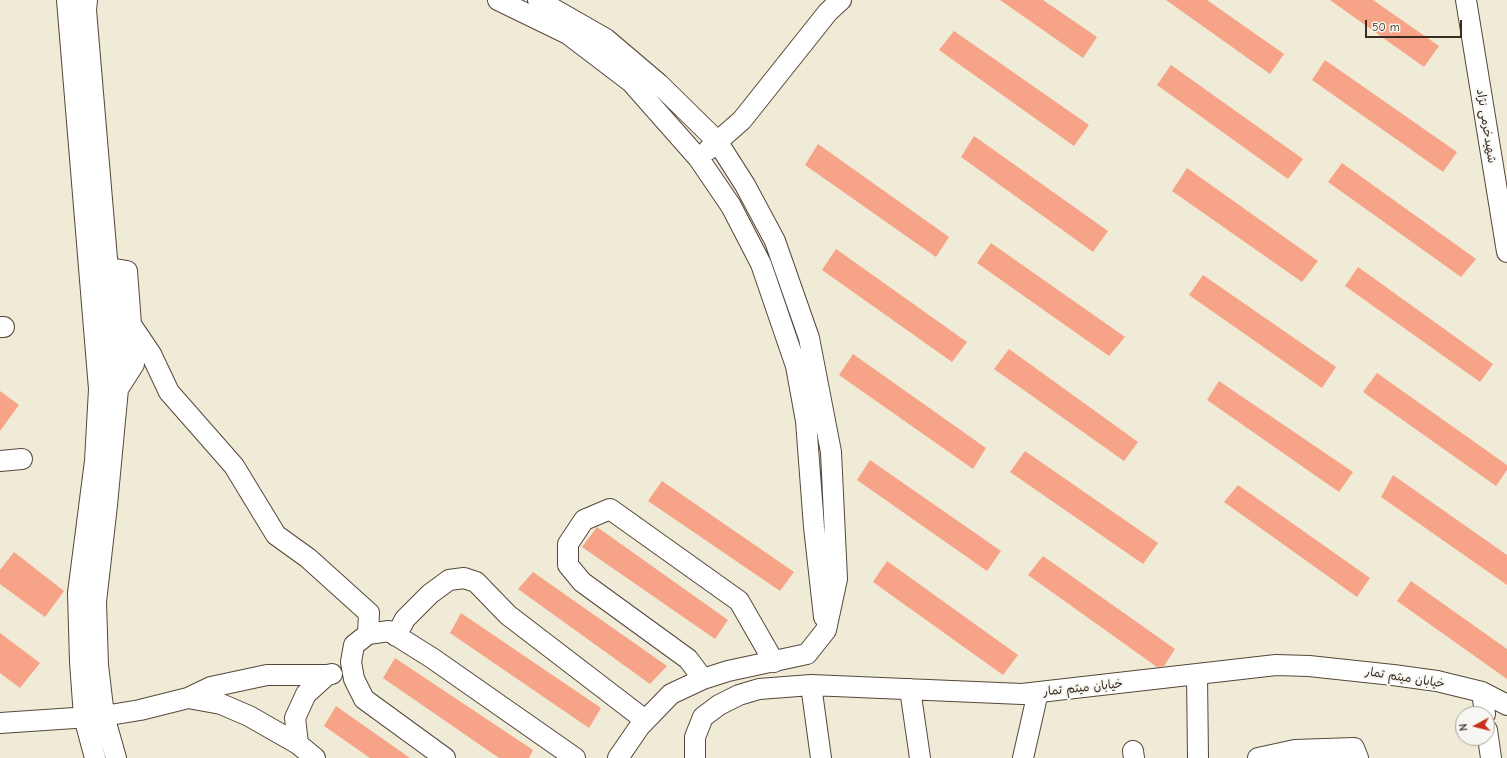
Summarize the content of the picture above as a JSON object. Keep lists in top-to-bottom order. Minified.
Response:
{"streets":{"street":["شهیدخرمی نژاد","خیابان میثم تمار"]},"scale_bar":"50 m","north":"left"}
